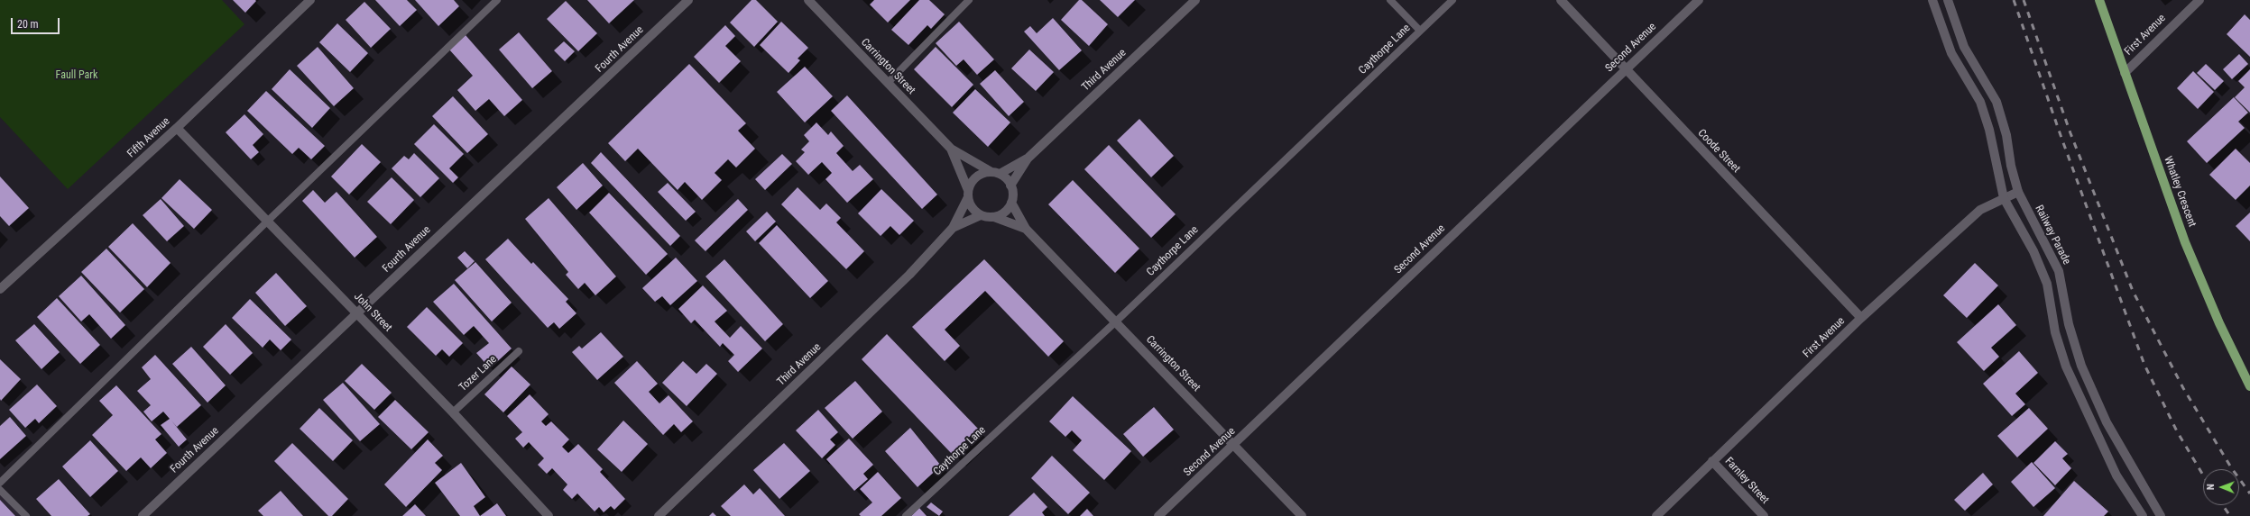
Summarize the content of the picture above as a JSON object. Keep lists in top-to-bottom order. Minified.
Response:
{"streets":{"main road":["Whatley Crescent"],"street":["First Avenue","Second Avenue","Fourth Avenue","Carrington Street","Third Avenue","Fifth Avenue","Coode Street","Railway Parade","John Street","Farnley Street"],"lane":["Caythorpe Lane","Tozer Lane"]},"crossings":[["First Avenue","Coode Street"],["First Avenue","Whatley Crescent"],["First Avenue","Railway Parade"],["First Avenue","Farnley Street"],["Second Avenue","Carrington Street"],["Second Avenue","Coode Street"],["Fourth Avenue","John Street"],["Caythorpe Lane","Carrington Street"],["Carrington Street","Third Avenue"],["Fifth Avenue","John Street"],["John Street","Tozer Lane"]],"parks":["Faull Park"],"scale_bar":"20 m","north":"left"}
